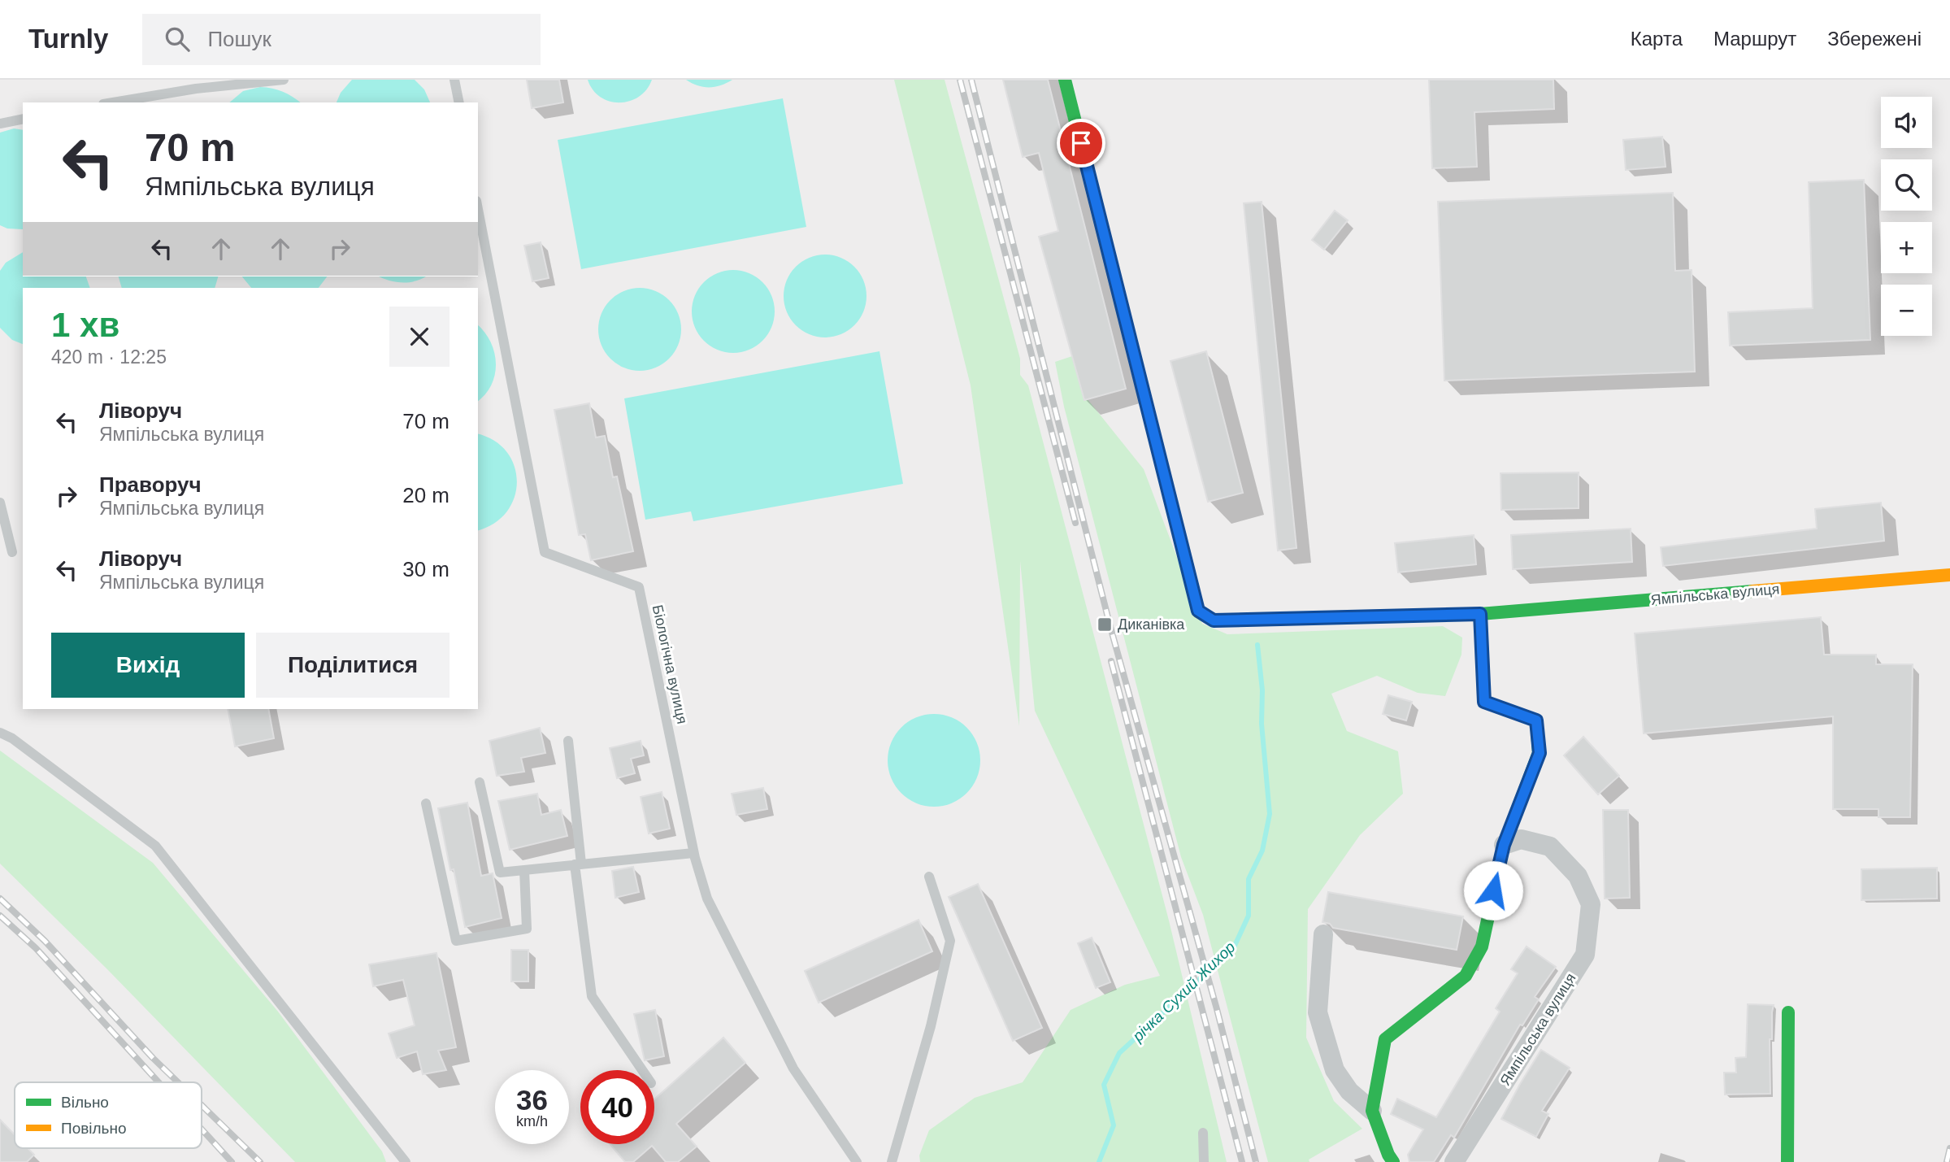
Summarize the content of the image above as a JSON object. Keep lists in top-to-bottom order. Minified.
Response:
{"streets":{"street":["Ямпільська вулиця"],"lane":["Біологічна вулиця"]},"water":["річка Сухий Жихор"],"places":{"transit":["Диканівка"]},"legend":["Вільно","Повільно"],"page":{"header":"Turnly","search":"Пошук","nav":["Карта","Маршрут","Збережені"],"map_buttons":["+","−"],"turn":["70 m","Ямпільська вулиця"],"heading":["1 хв","420 m · 12:25"],"list":[{"name":"Ліворуч","note":"Ямпільська вулиця","value":"70 m"},{"name":"Праворуч","note":"Ямпільська вулиця","value":"20 m"},{"name":"Ліворуч","note":"Ямпільська вулиця","value":"30 m"}],"buttons":["Вихід","Поділитися"],"speed":"36 km/h","limit":"40"}}
